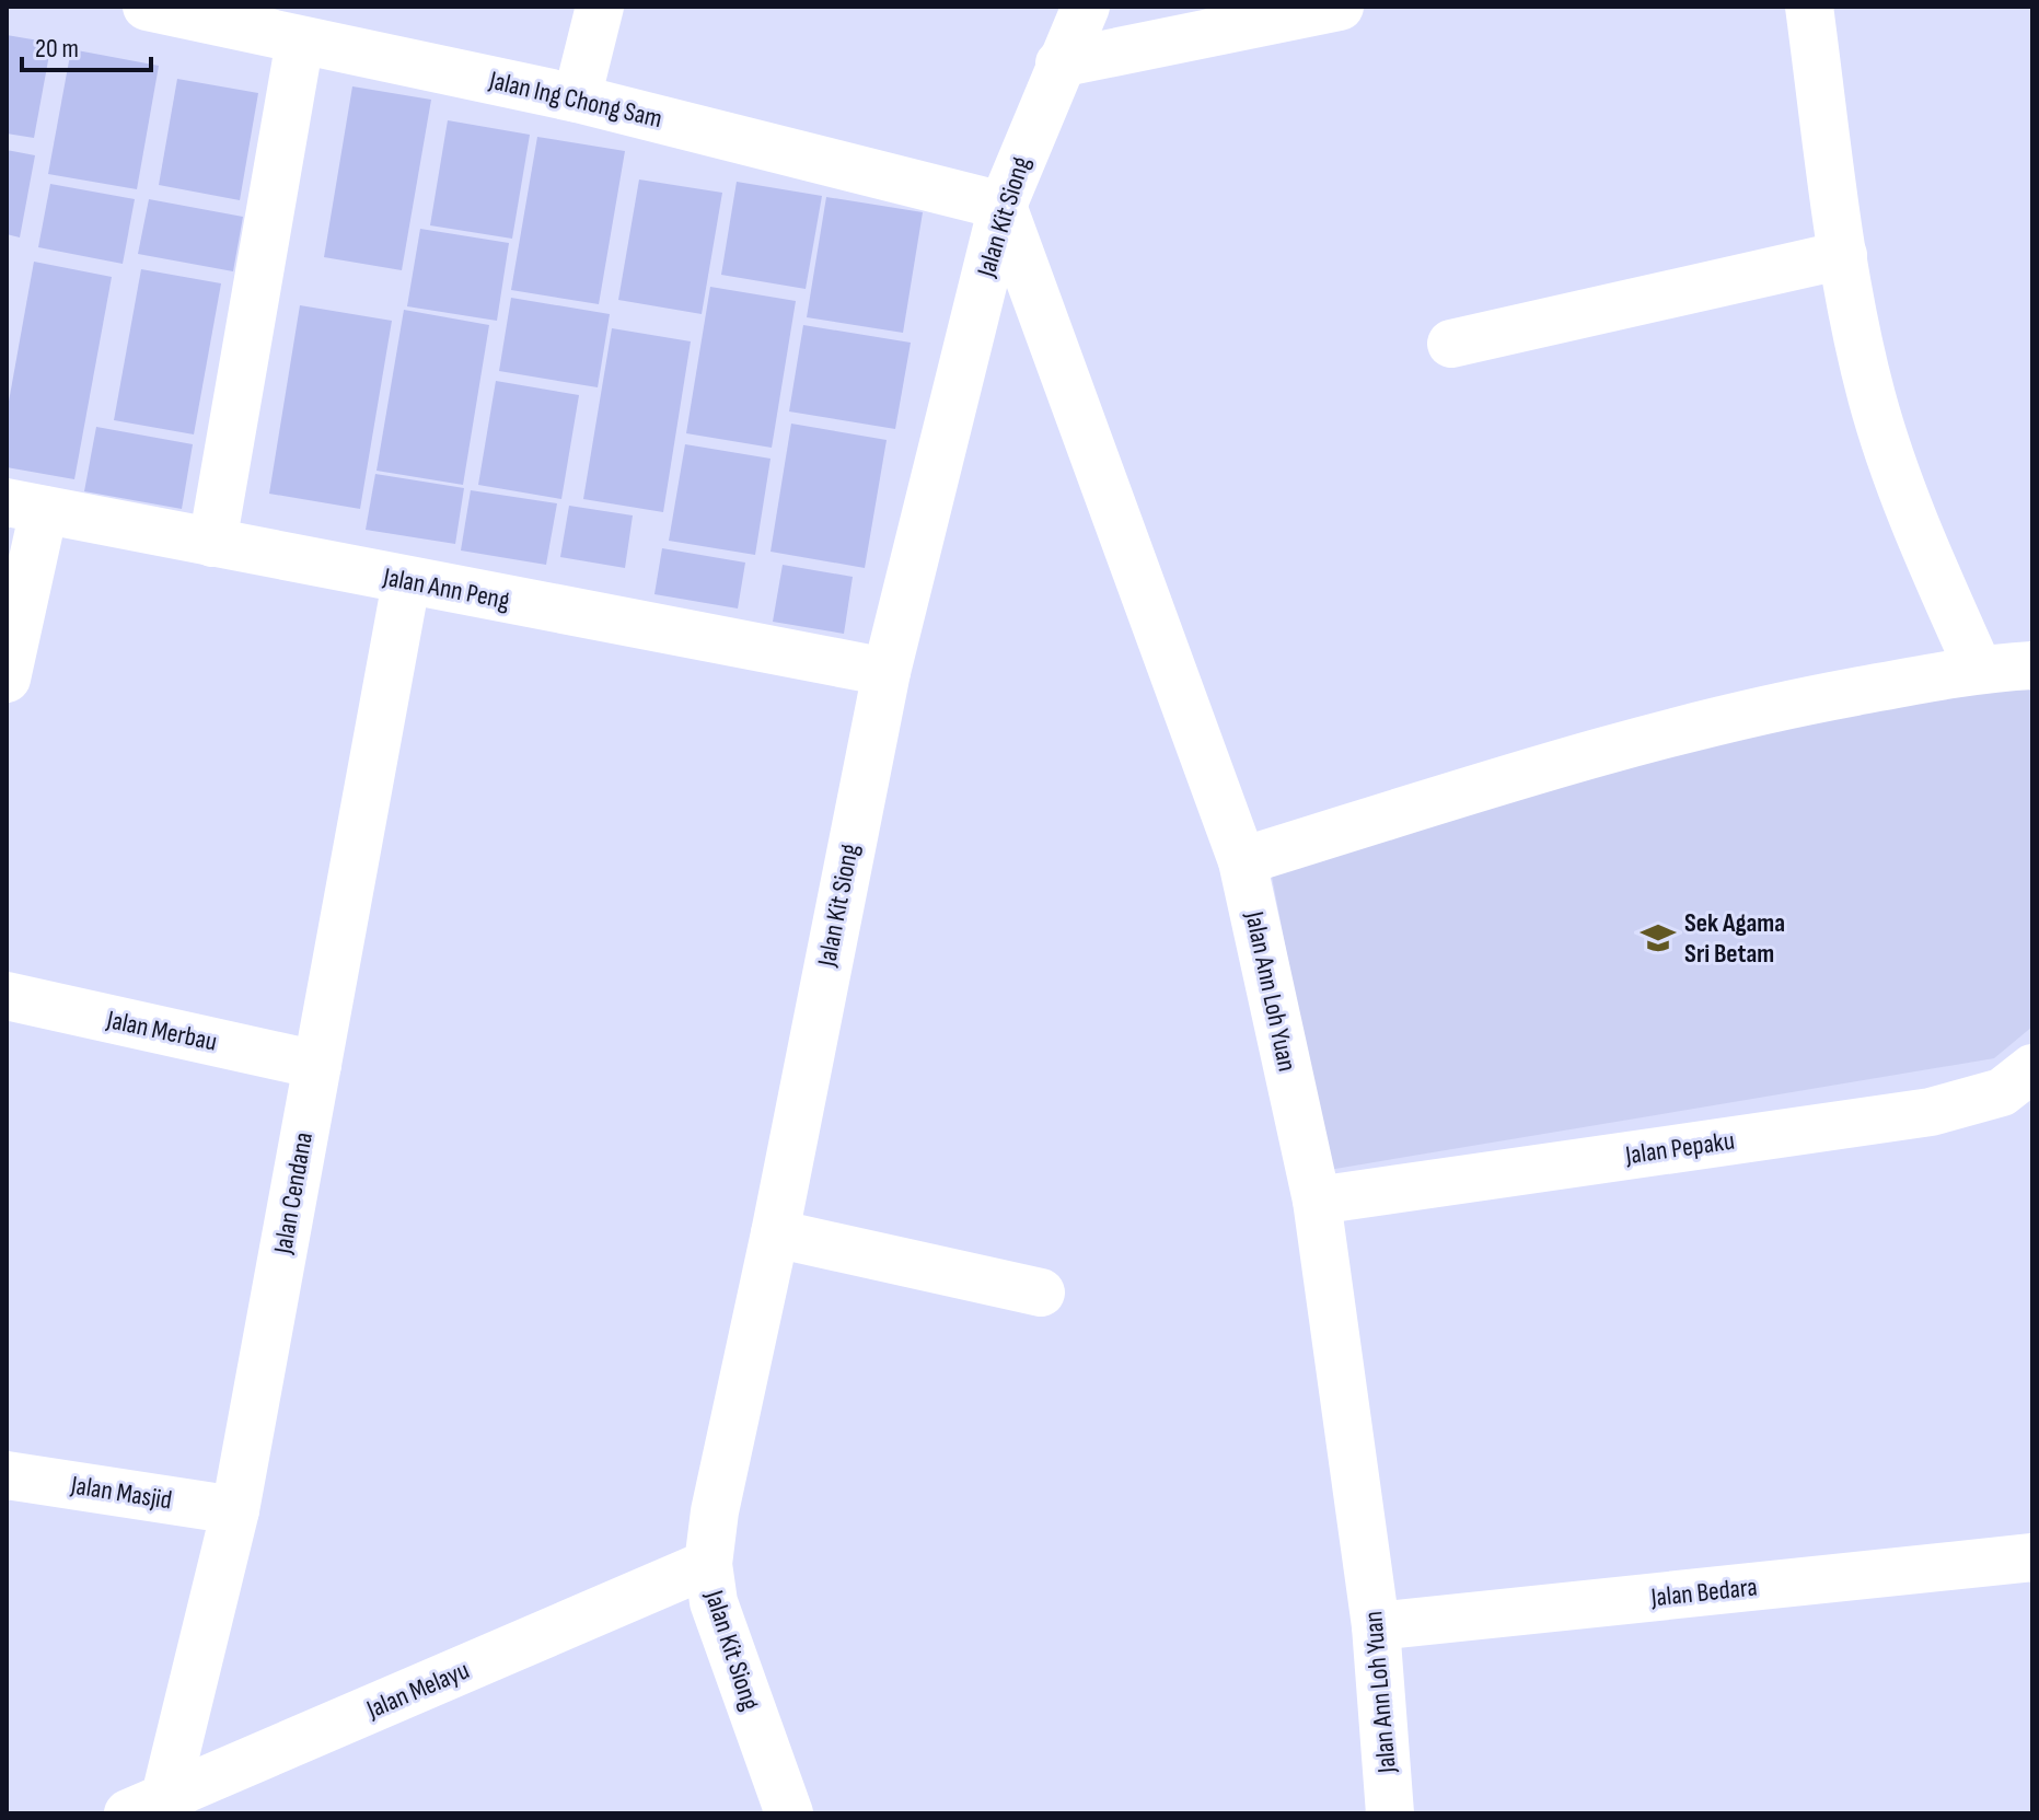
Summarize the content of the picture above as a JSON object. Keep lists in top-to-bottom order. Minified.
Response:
{"streets":{"street":["Jalan Ing Chong Sam","Jalan Kit Siong","Jalan Ann Peng","Jalan Ann Loh Yuan","Jalan Merbau","Jalan Pepaku","Jalan Cendana","Jalan Masjid","Jalan Bedara","Jalan Melayu"]},"crossings":[["Jalan Ing Chong Sam","Jalan Kit Siong"],["Jalan Ing Chong Sam","Jalan Ann Loh Yuan"],["Jalan Kit Siong","Jalan Ann Peng"],["Jalan Kit Siong","Jalan Ann Loh Yuan"],["Jalan Kit Siong","Jalan Melayu"],["Jalan Ann Peng","Jalan Cendana"],["Jalan Ann Loh Yuan","Jalan Pepaku"],["Jalan Ann Loh Yuan","Jalan Bedara"],["Jalan Merbau","Jalan Cendana"],["Jalan Cendana","Jalan Masjid"],["Jalan Cendana","Jalan Melayu"]],"places":{"school or university":["Sek Agama Sri Betam"]},"scale_bar":"20 m"}
